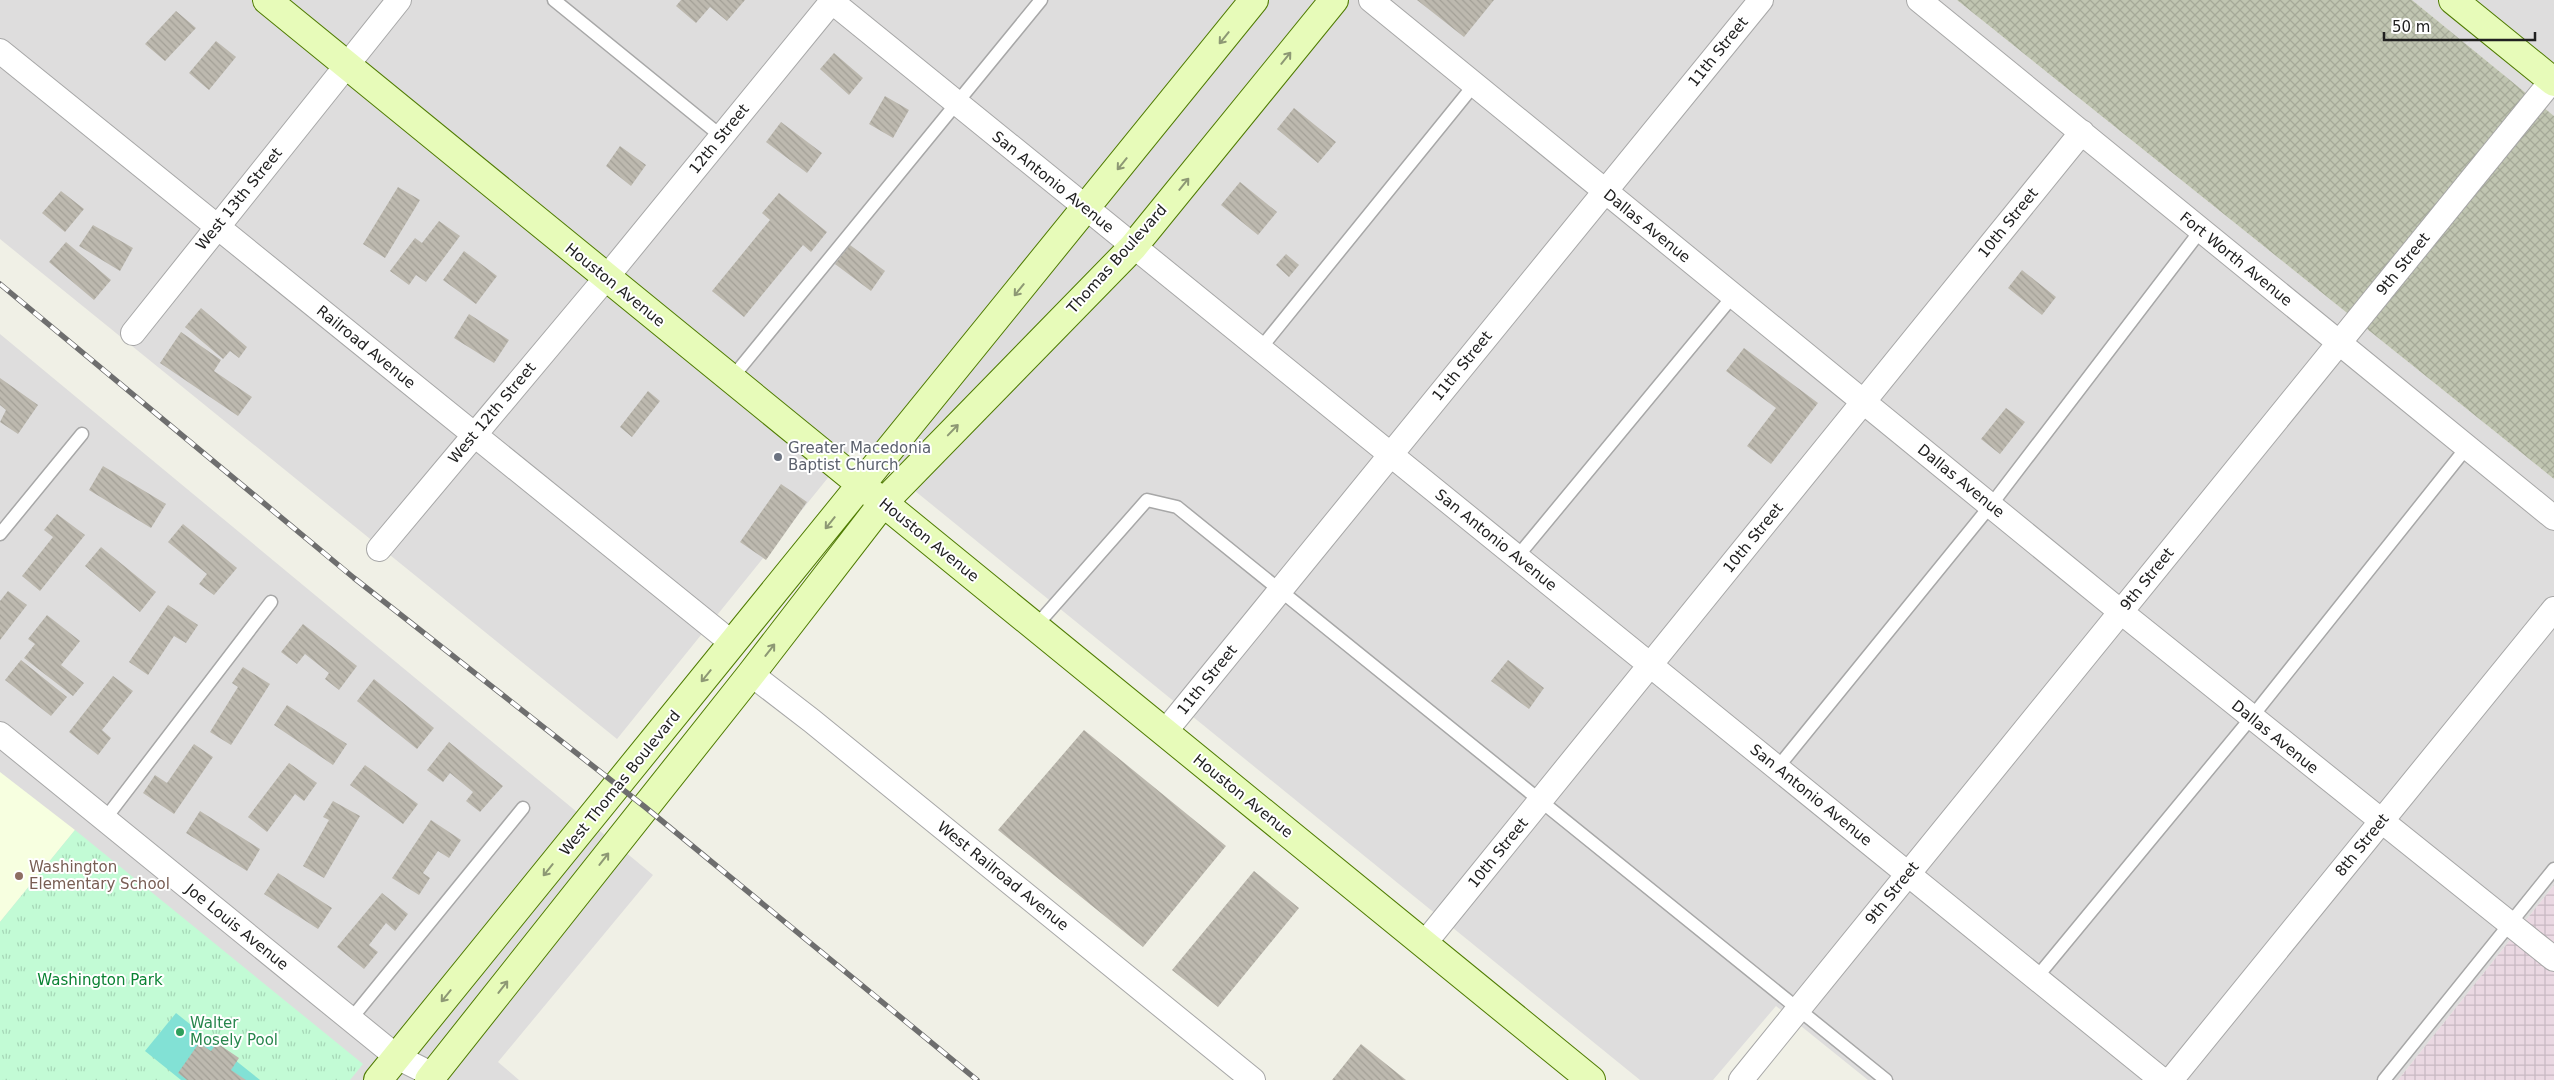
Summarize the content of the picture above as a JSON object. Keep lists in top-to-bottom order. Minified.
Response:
{"streets":{"main road":["Thomas Boulevard","Houston Avenue","West Thomas Boulevard"],"street":["11th Street","12th Street","San Antonio Avenue","West 13th Street","10th Street","Dallas Avenue","Fort Worth Avenue","9th Street","Railroad Avenue","West 12th Street","8th Street","West Railroad Avenue","Joe Louis Avenue"]},"crossings":[["11th Street","San Antonio Avenue"],["11th Street","Dallas Avenue"],["11th Street","Houston Avenue"],["12th Street","San Antonio Avenue"],["12th Street","Houston Avenue"],["12th Street","West 12th Street"],["San Antonio Avenue","10th Street"],["San Antonio Avenue","Thomas Boulevard"],["San Antonio Avenue","9th Street"],["West 13th Street","Houston Avenue"],["West 13th Street","Railroad Avenue"],["10th Street","Dallas Avenue"],["10th Street","Fort Worth Avenue"],["10th Street","Houston Avenue"],["Dallas Avenue","9th Street"],["Dallas Avenue","8th Street"],["Thomas Boulevard","Houston Avenue"],["Fort Worth Avenue","9th Street"],["Houston Avenue","West 12th Street"],["Houston Avenue","West Thomas Boulevard"],["Railroad Avenue","West 12th Street"],["Railroad Avenue","West Thomas Boulevard"],["West Thomas Boulevard","Joe Louis Avenue"]],"parks":["Washington Park"],"places":["Greater Macedonia Baptist Church","Washington Elementary School","Walter Mosely Pool"],"scale_bar":"50 m"}
